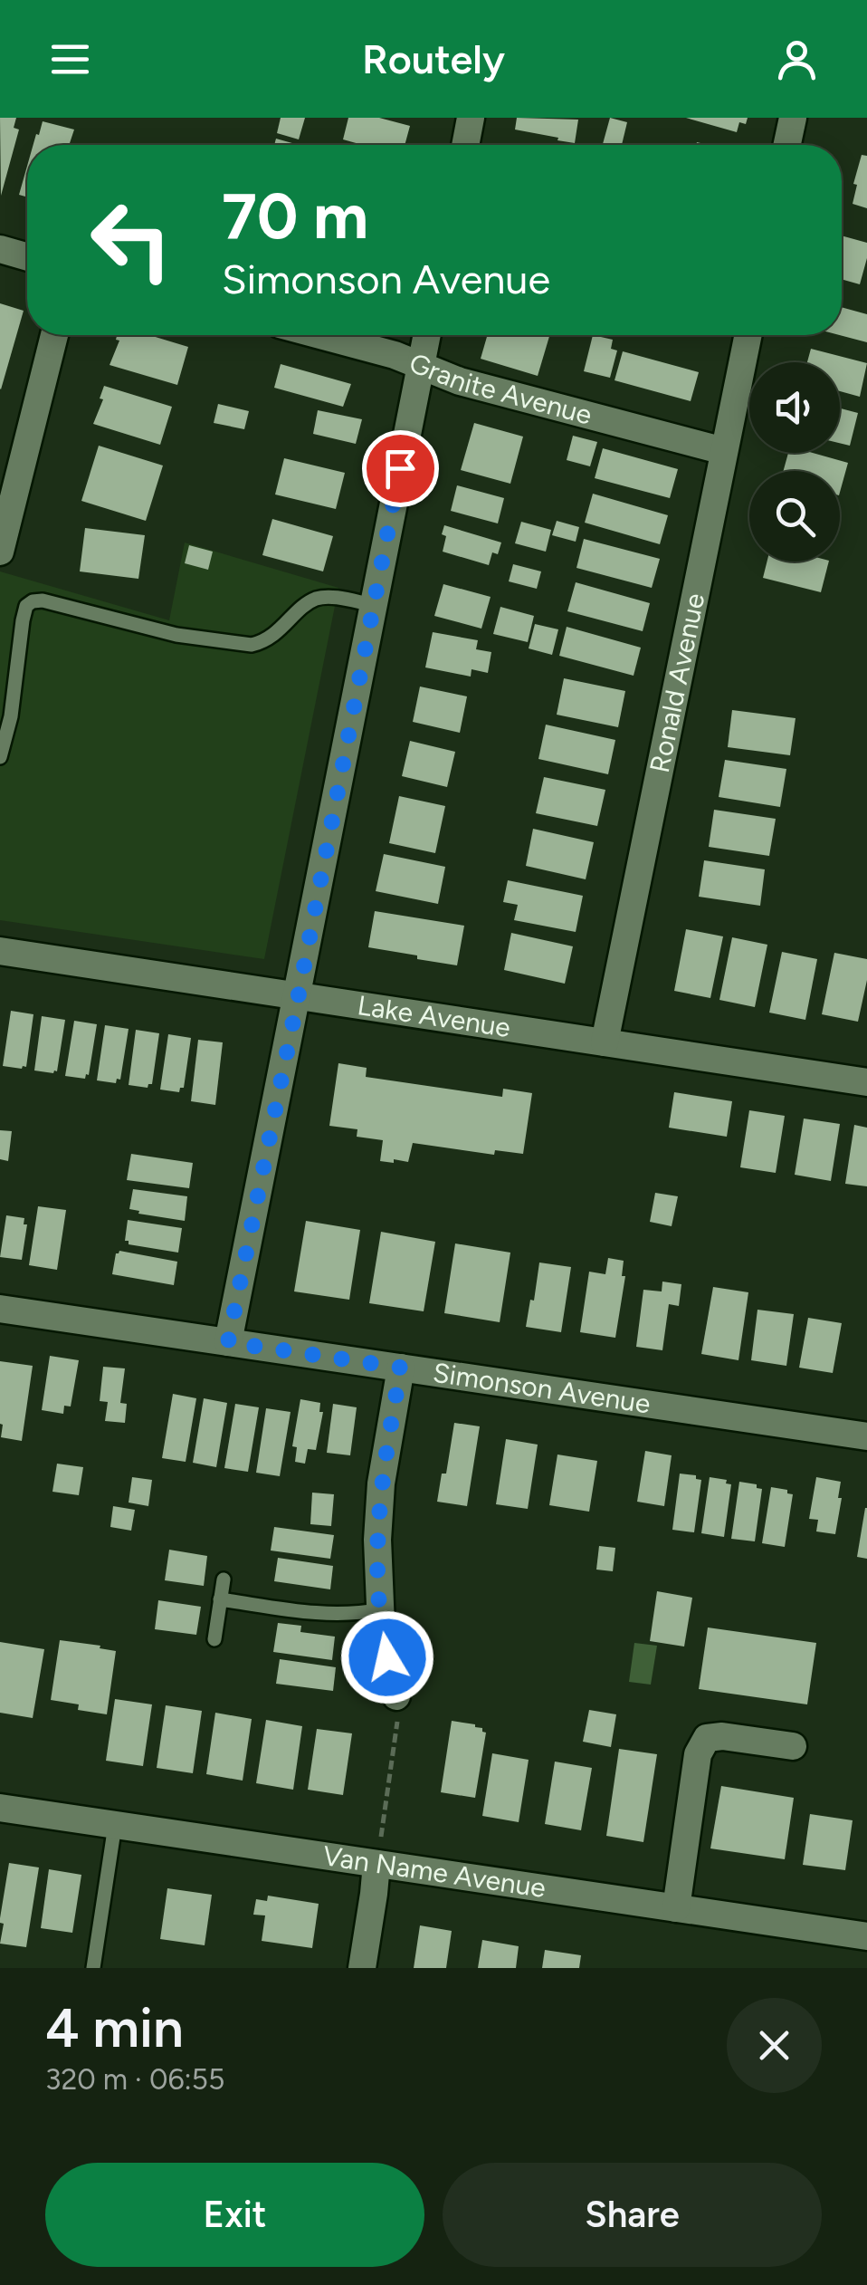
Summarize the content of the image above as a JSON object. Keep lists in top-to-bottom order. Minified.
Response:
{"streets":{"street":["Granite Avenue","Ronald Avenue","Lake Avenue","Simonson Avenue","Van Name Avenue"]},"crossings":[["Granite Avenue","Ronald Avenue"],["Ronald Avenue","Lake Avenue"]],"page":{"header":"Routely","turn":["70 m","Simonson Avenue"],"heading":["4 min","320 m · 06:55"],"buttons":["Exit","Share"]}}
